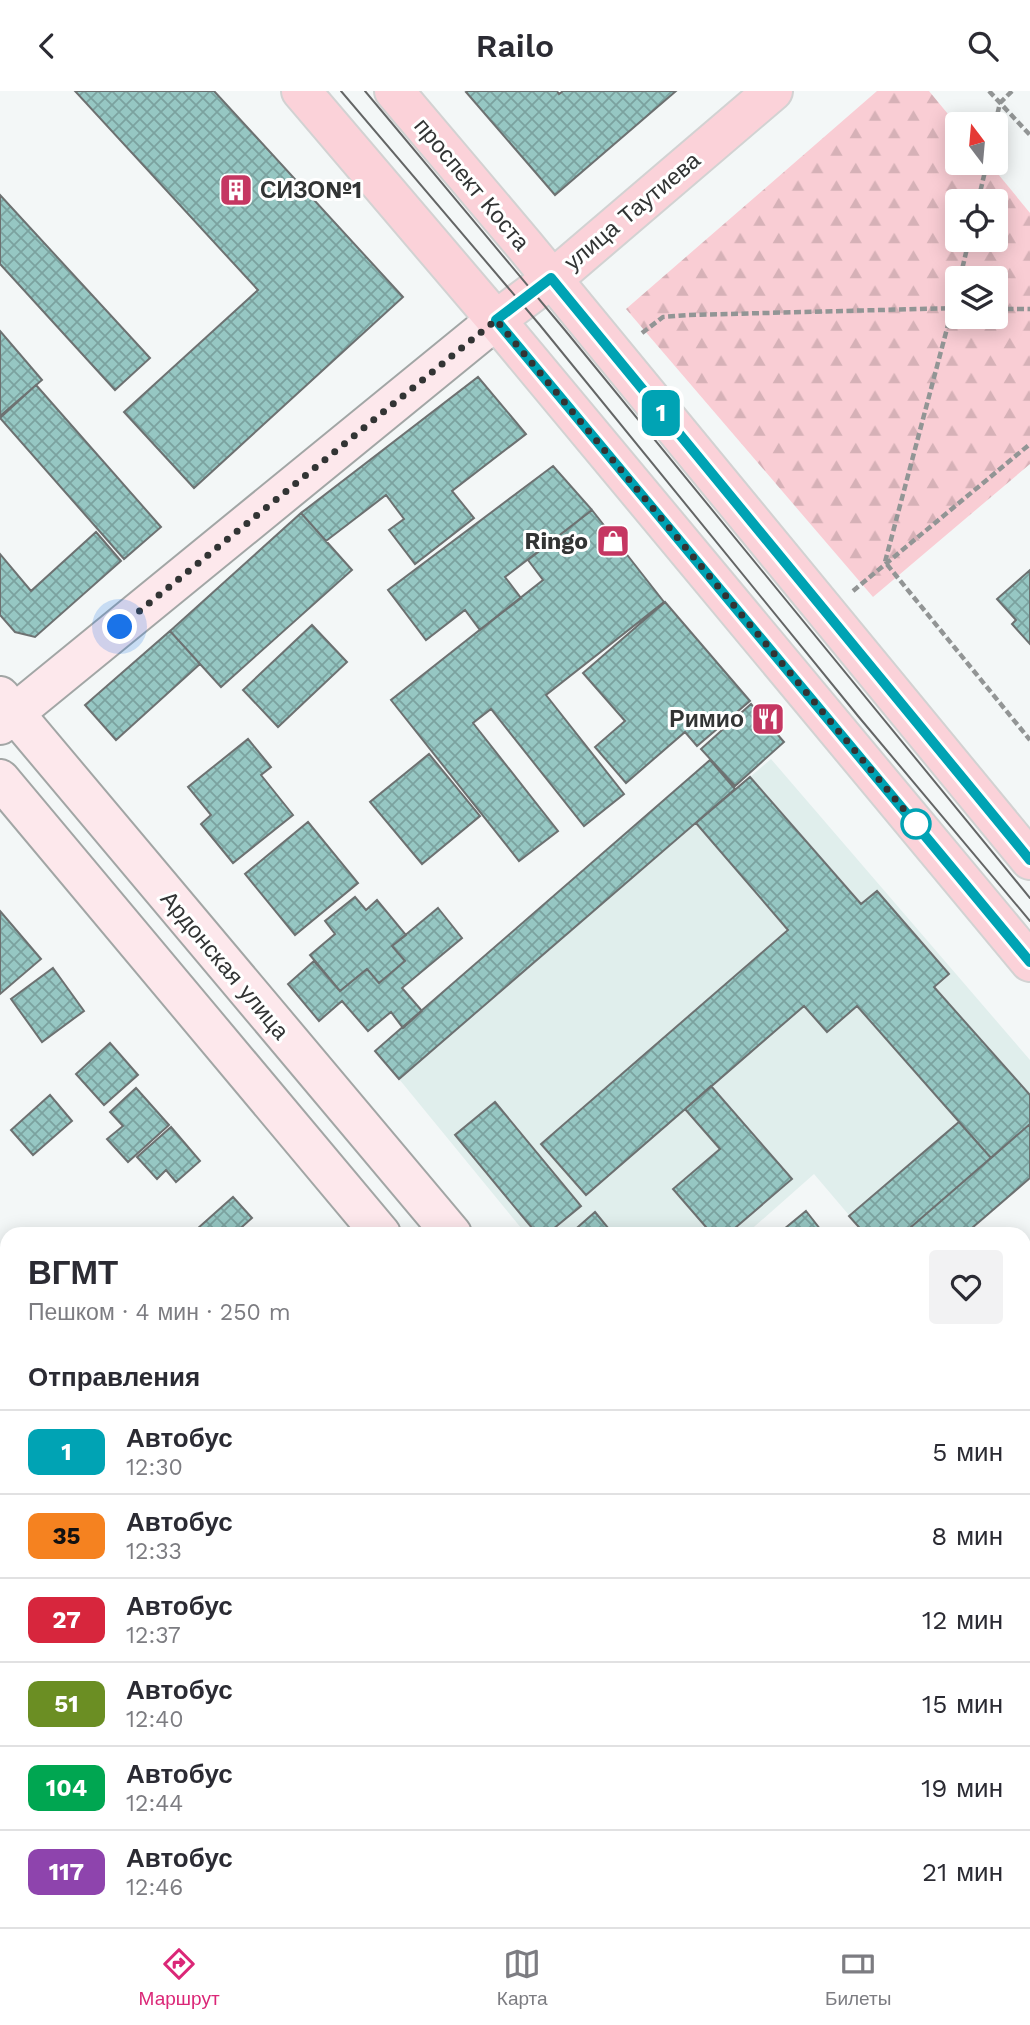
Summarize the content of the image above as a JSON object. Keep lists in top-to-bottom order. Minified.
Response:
{"streets":{"main road":["проспект Коста","улица Таутиева","Ардонская улица"]},"crossings":[["проспект Коста","улица Таутиева"],["улица Таутиева","Ардонская улица"]],"places":{"building":["СИЗО№1"],"shop":["Ringo"],"restaurant":["Римио"]},"lines":["bus line 1"],"north":"top","page":{"header":"Railo","on_map":"1","heading":[["ВГМТ","Пешком · 4 мин · 250 m"],"Отправления"],"list":[{"mark":"1","name":"Автобус","note":"12:30","value":"5 мин"},{"mark":"35","name":"Автобус","note":"12:33","value":"8 мин"},{"mark":"27","name":"Автобус","note":"12:37","value":"12 мин"},{"mark":"51","name":"Автобус","note":"12:40","value":"15 мин"},{"mark":"104","name":"Автобус","note":"12:44","value":"19 мин"},{"mark":"117","name":"Автобус","note":"12:46","value":"21 мин"}],"tabs":["Маршрут","Карта","Билеты"]}}
